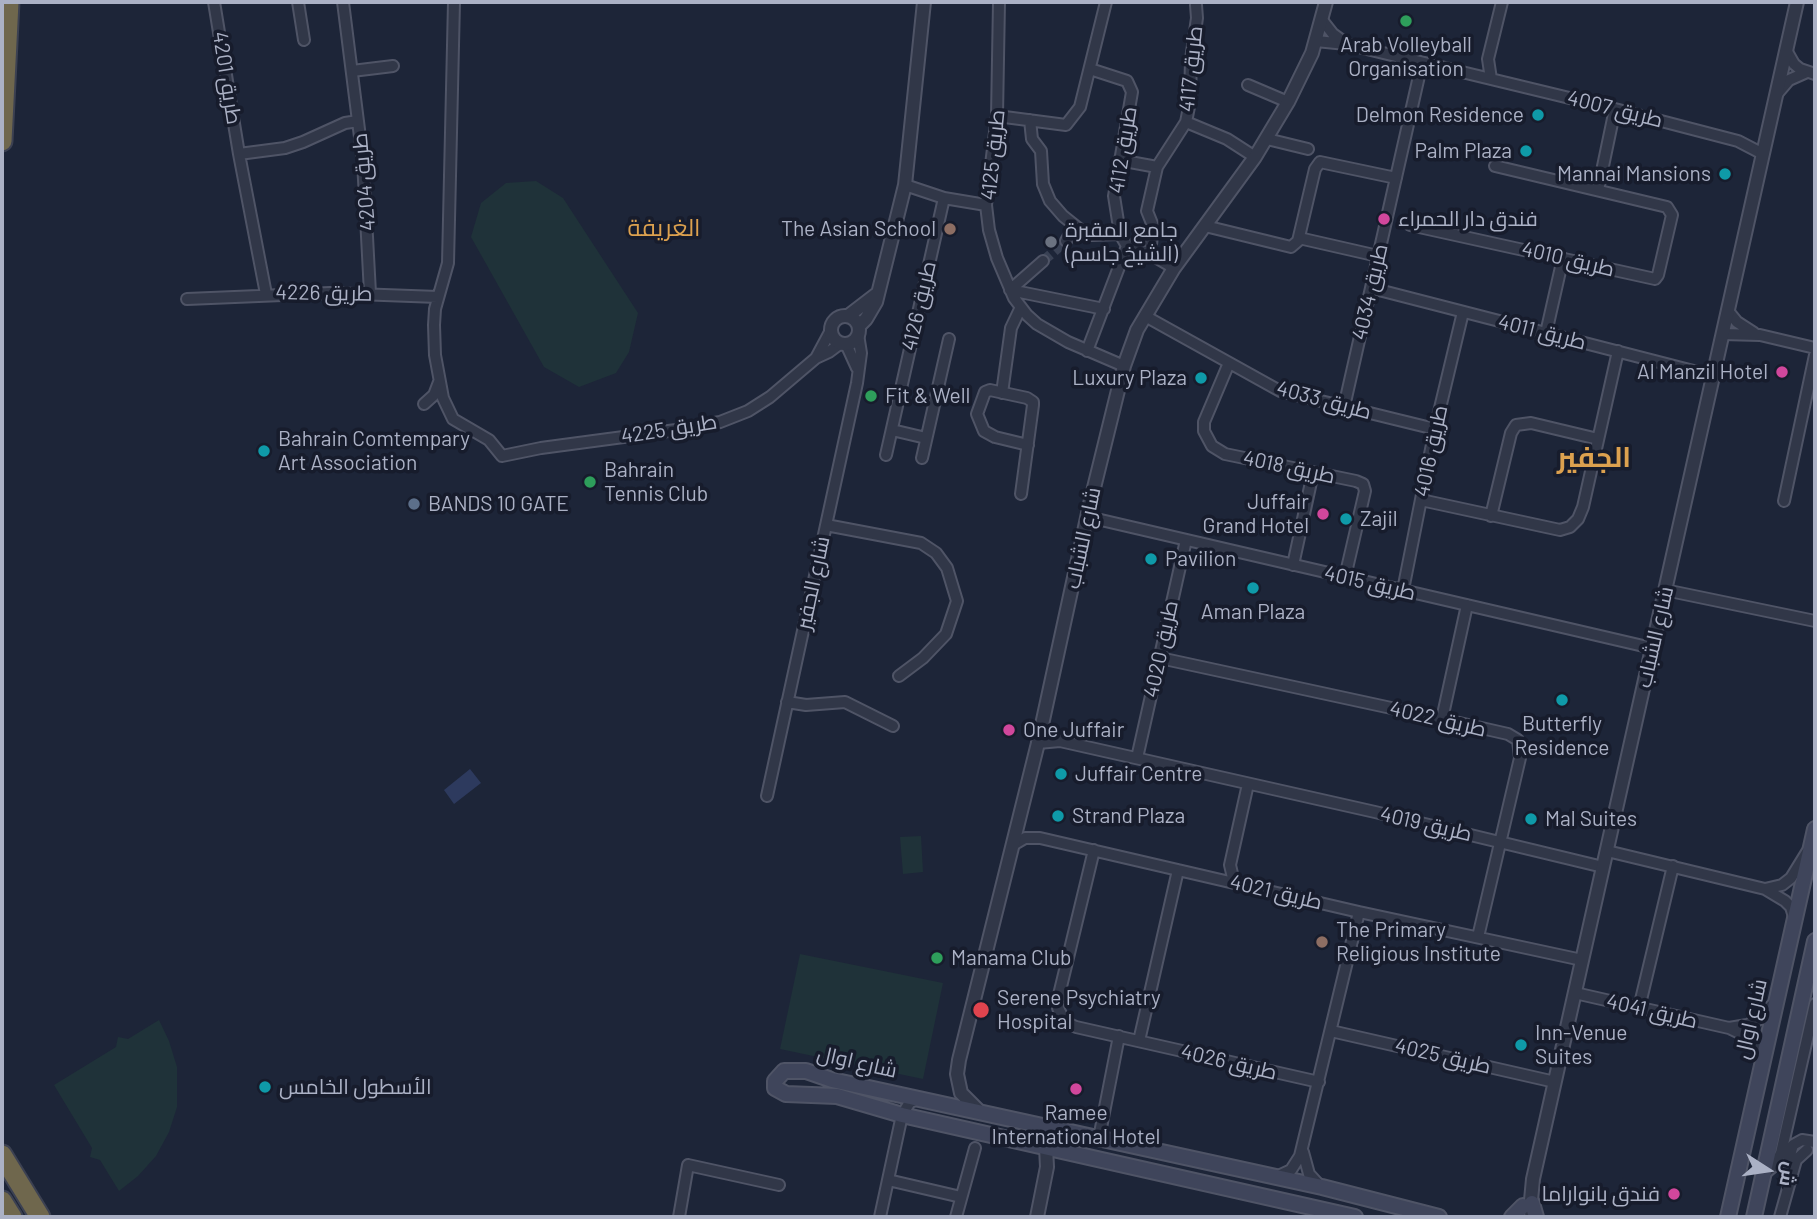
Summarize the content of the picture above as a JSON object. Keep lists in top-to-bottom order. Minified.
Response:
{"streets":{"main road":["شارع اوال"],"street":["طريق 4117","طريق 4201","طريق 4007","طريق 4112","طريق 4125","طريق 4204","طريق 4010","طريق 4034","طريق 4226","طريق 4126","طريق 4011","طريق 4033","طريق 4225","طريق 4016","طريق 4018","شارع الشباب","شارع الجفير","طريق 4015","طريق 4020","طريق 4022","طريق 4019","طريق 4021","طريق 4041","طريق 4025","طريق 4026"]},"crossings":[["طريق 4201","طريق 4226"],["طريق 4007","طريق 4034"],["طريق 4007","شارع الشباب"],["طريق 4125","شارع الشباب"],["طريق 4204","طريق 4226"],["طريق 4034","طريق 4011"],["طريق 4034","طريق 4033"],["طريق 4011","طريق 4016"],["طريق 4011","شارع الشباب"],["طريق 4033","طريق 4016"],["طريق 4033","طريق 4018"],["طريق 4033","شارع الشباب"],["طريق 4225","شارع الجفير"],["طريق 4016","طريق 4015"],["طريق 4018","طريق 4015"],["شارع الشباب","طريق 4015"],["شارع الشباب","طريق 4019"],["شارع الشباب","طريق 4021"],["شارع الشباب","طريق 4041"],["شارع الشباب","شارع اوال"],["شارع الشباب","طريق 4025"],["طريق 4015","طريق 4020"],["طريق 4020","طريق 4022"],["طريق 4020","طريق 4019"],["طريق 4022","طريق 4019"],["طريق 4022","طريق 4021"],["طريق 4021","طريق 4026"],["طريق 4041","شارع اوال"]],"districts":["الغريفة","الجفير"],"places":["Arab Volleyball Organisation","Delmon Residence","Palm Plaza","Mannai Mansions","فندق دار الحمراء","The Asian School","جامع المقبرة (الشيخ جاسم)","Al Manzil Hotel","Luxury Plaza","Fit & Well","Bahrain Comtempary Art Association","Bahrain Tennis Club","BANDS 10 GATE","Juffair Grand Hotel","Zajil","Pavilion","Aman Plaza","Butterfly Residence","One Juffair","Juffair Centre","Strand Plaza","Mal Suites","The Primary Religious Institute","Manama Club","Serene Psychiatry Hospital","Inn-Venue Suites","الأسطول الخامس","Ramee International Hotel","فندق بانواراما"],"north":"right"}
